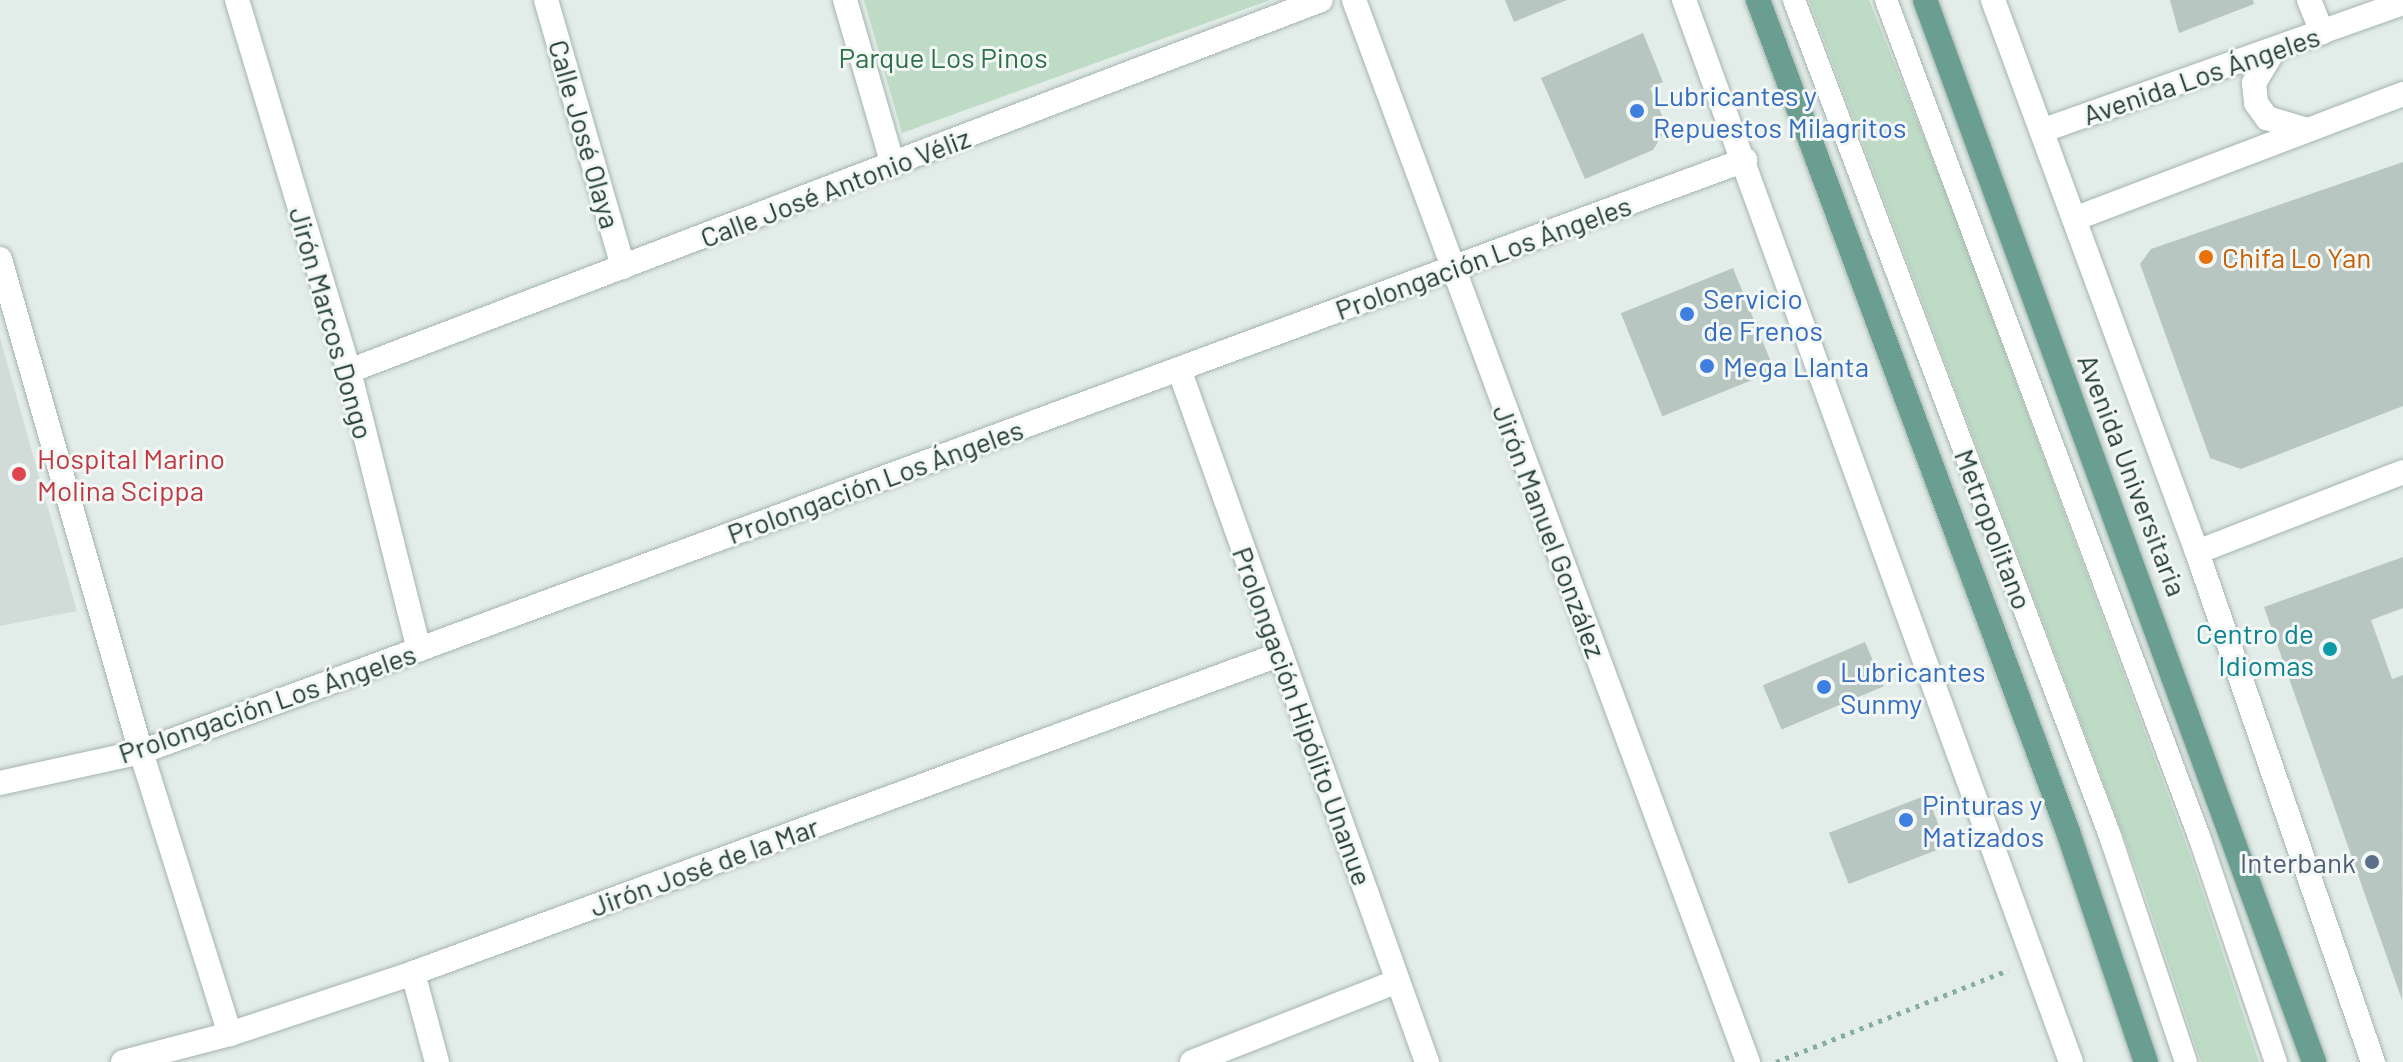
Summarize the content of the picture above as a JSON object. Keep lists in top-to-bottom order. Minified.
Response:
{"streets":{"main road":["Avenida Universitaria"],"street":["Avenida Los Ángeles","Calle José Olaya","Calle José Antonio Véliz","Prolongación Los Ángeles","Jirón Marcos Dongo","Jirón Manuel González","Prolongación Hipólito Unanue","Jirón José de la Mar"],"lane":["Metropolitano"]},"crossings":[["Avenida Los Ángeles","Avenida Universitaria"],["Calle José Olaya","Calle José Antonio Véliz"],["Calle José Antonio Véliz","Jirón Marcos Dongo"],["Prolongación Los Ángeles","Jirón Marcos Dongo"],["Prolongación Los Ángeles","Jirón Manuel González"],["Prolongación Los Ángeles","Prolongación Hipólito Unanue"],["Prolongación Hipólito Unanue","Jirón José de la Mar"]],"parks":["Parque Los Pinos"],"places":["Lubricantes y Repuestos Milagritos","Chifa Lo Yan","Servicio de Frenos","Mega Llanta","Hospital Marino Molina Scippa","Centro de Idiomas","Lubricantes Sunmy","Pinturas y Matizados","Interbank"]}
